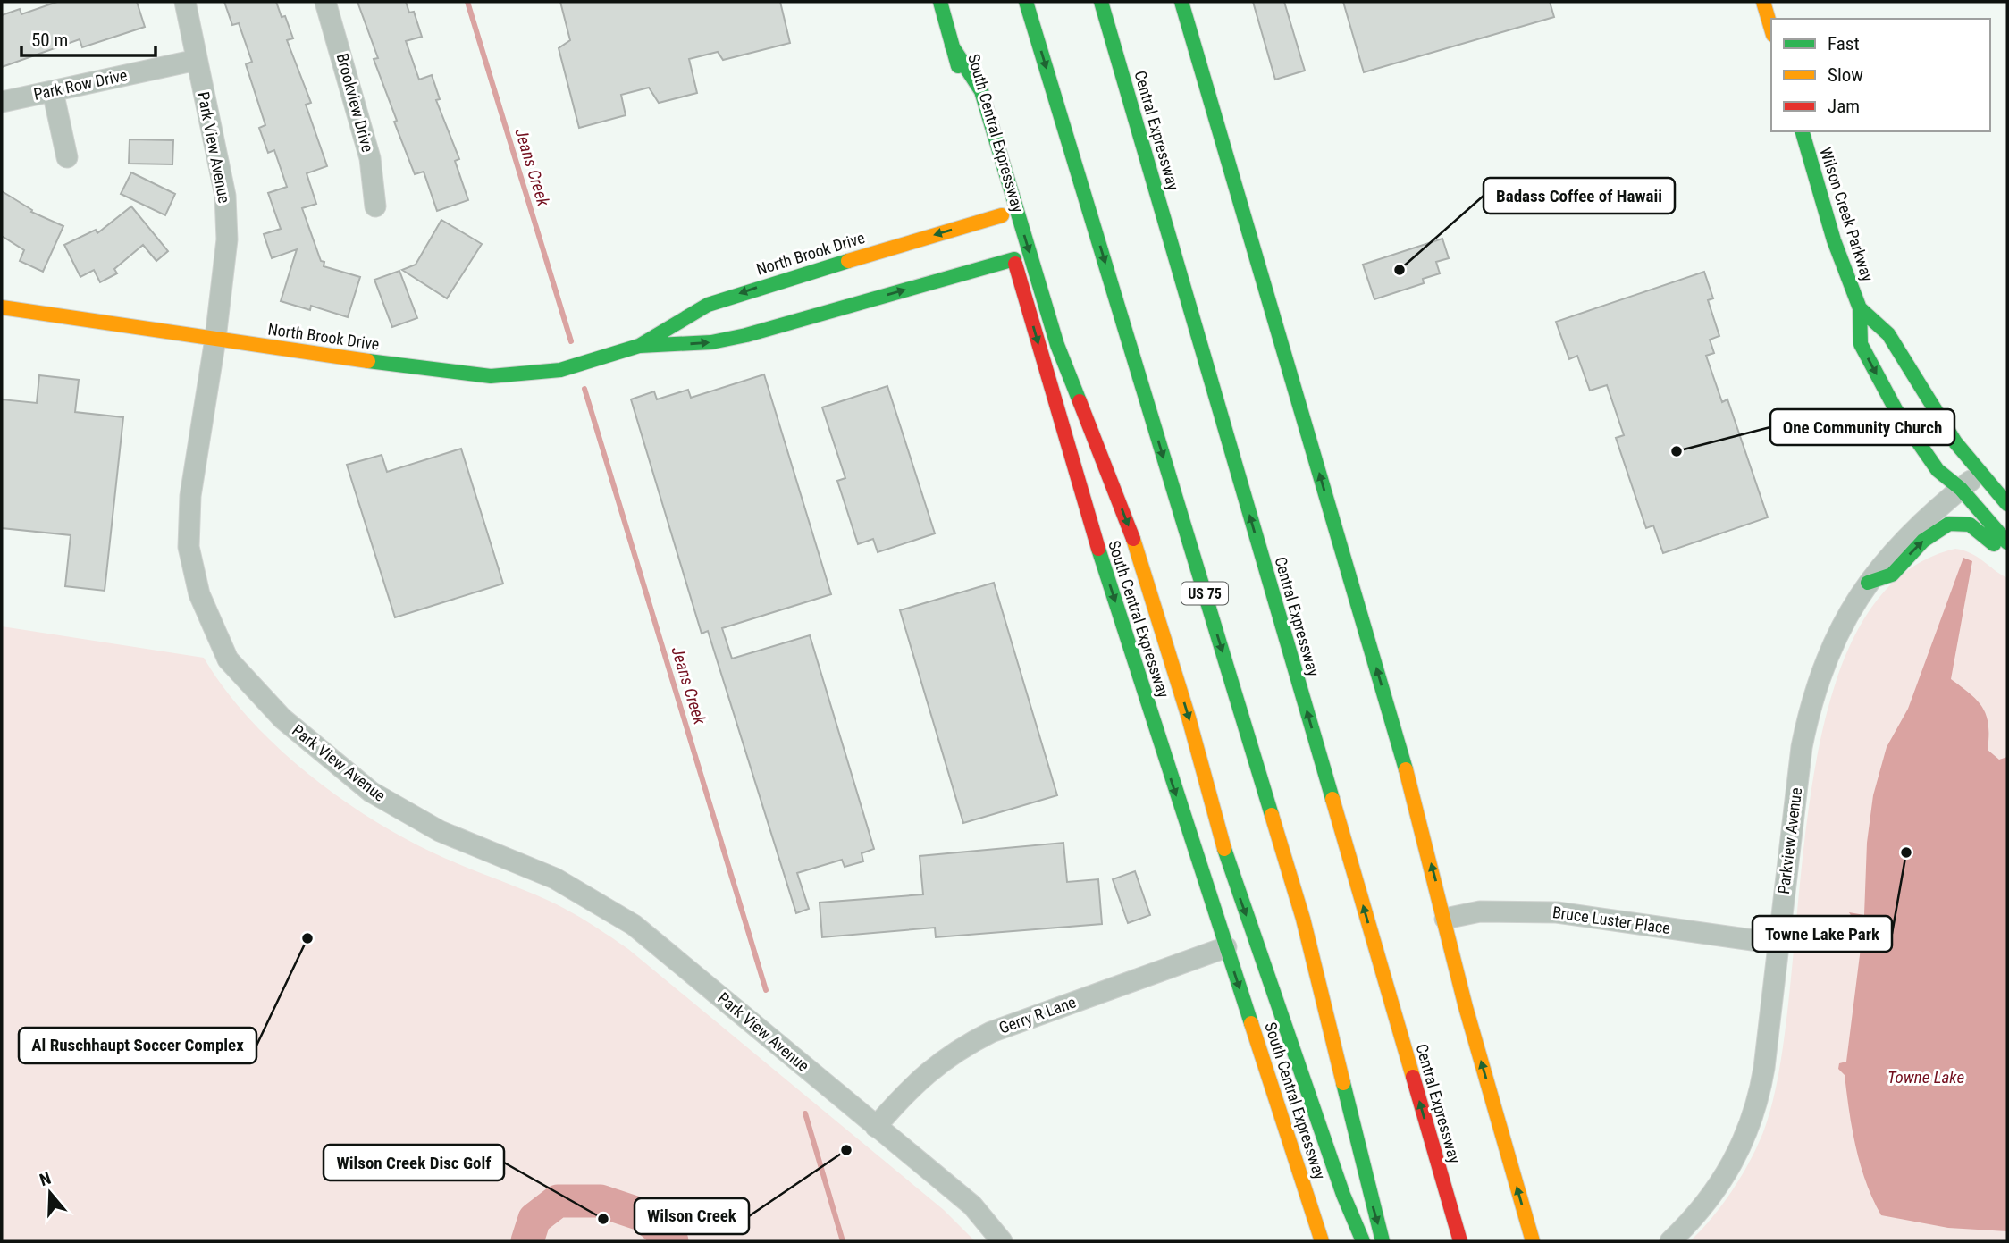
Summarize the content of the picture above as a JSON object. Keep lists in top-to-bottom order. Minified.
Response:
{"streets":{"main road":["Central Expressway","South Central Expressway","Wilson Creek Parkway","North Brook Drive","US 75"],"street":["Park Row Drive","Brookview Drive","Park View Avenue","Parkview Avenue","Bruce Luster Place","Gerry R Lane"]},"crossings":[["Park Row Drive","Park View Avenue"],["South Central Expressway","North Brook Drive"],["South Central Expressway","Gerry R Lane"],["Park View Avenue","North Brook Drive"],["Park View Avenue","Gerry R Lane"],["Wilson Creek Parkway","Parkview Avenue"],["Parkview Avenue","Bruce Luster Place"]],"water":["Jeans Creek","Towne Lake"],"places":["Badass Coffee of Hawaii","One Community Church","Towne Lake Park","Al Ruschhaupt Soccer Complex","Wilson Creek","Wilson Creek Disc Golf"],"legend":["Fast","Slow","Jam"],"scale_bar":"50 m","north":"top"}
